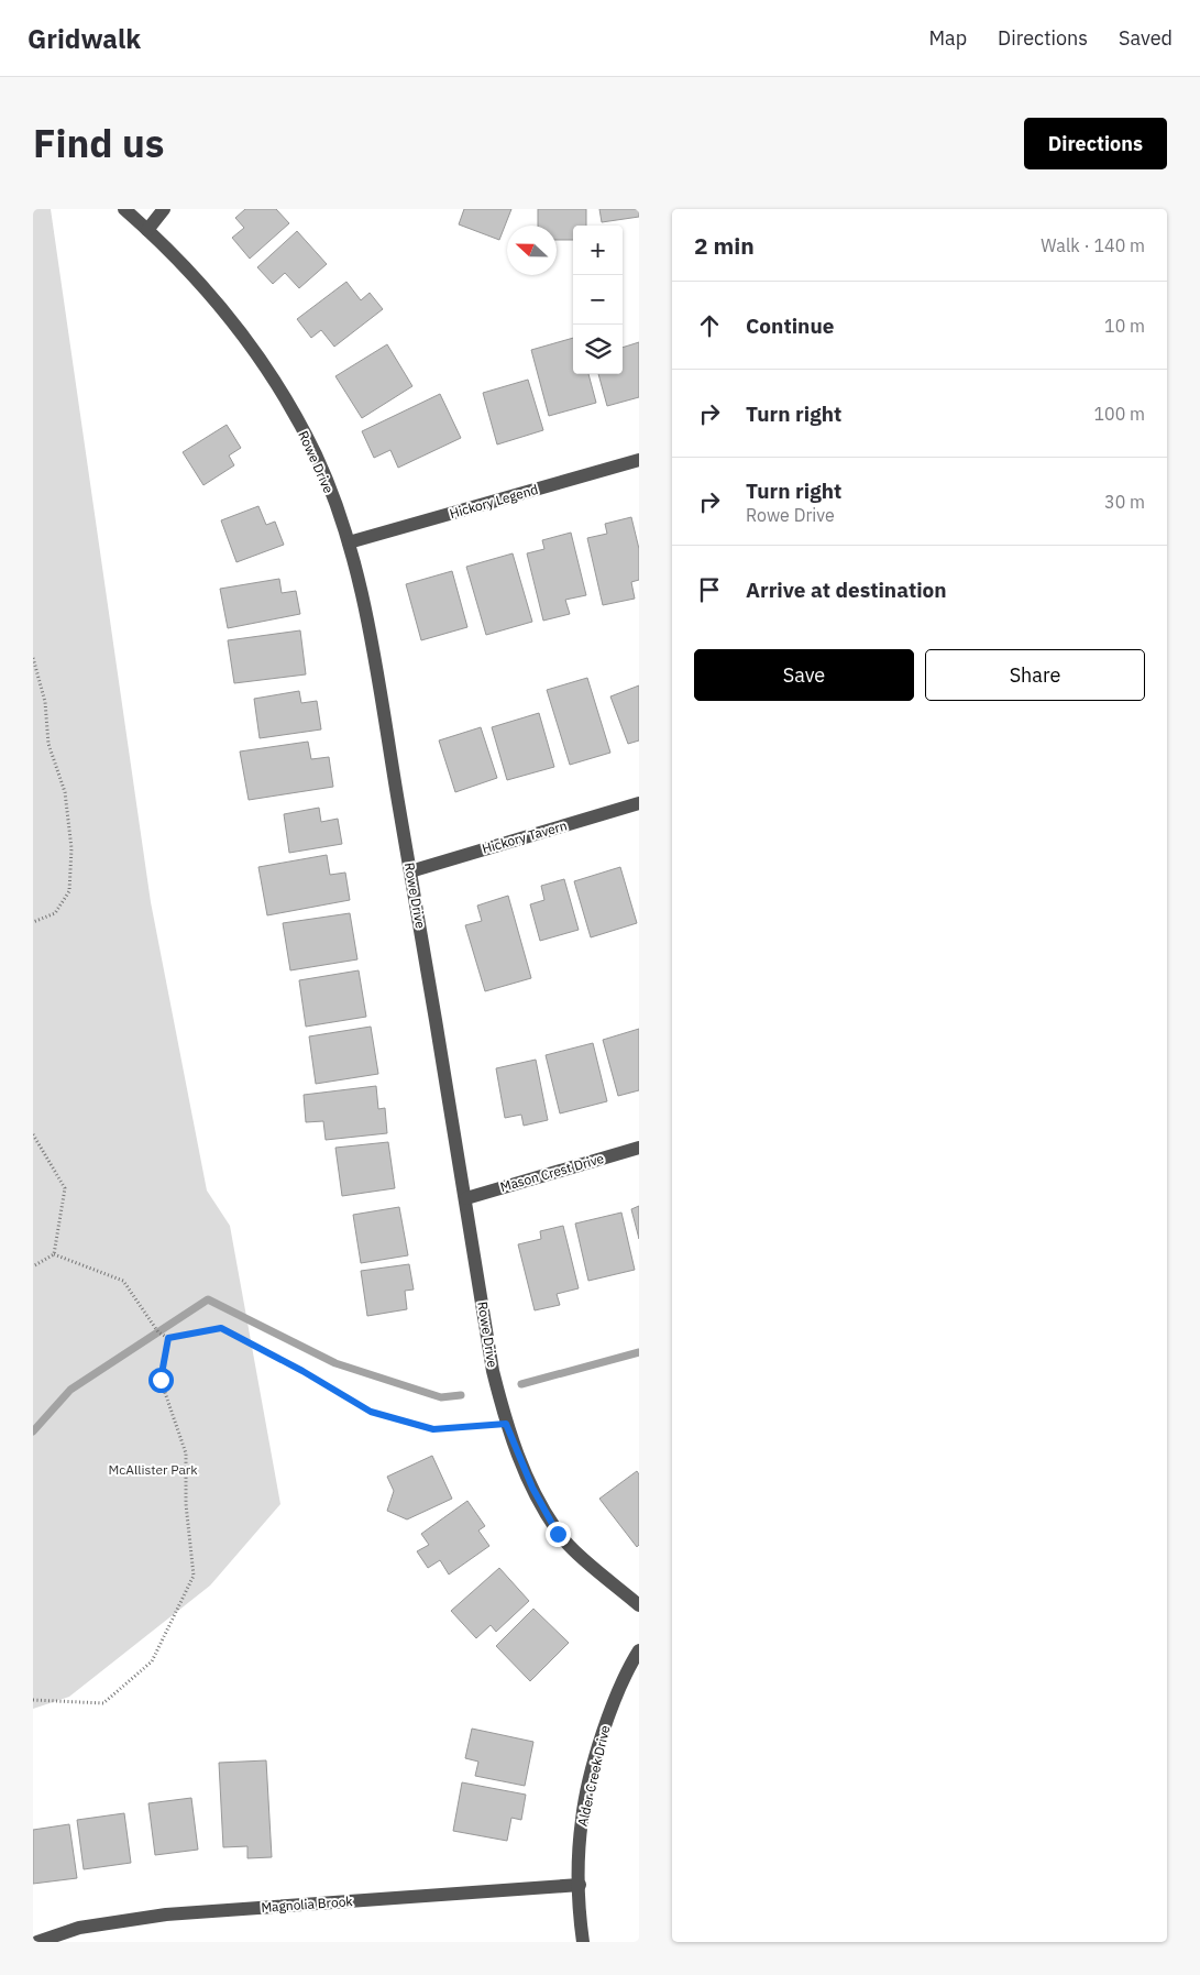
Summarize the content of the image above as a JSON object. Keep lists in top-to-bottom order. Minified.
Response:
{"streets":{"street":["Rowe Drive","Hickory Legend","Hickory Tavern","Mason Crest Drive","Alder Creek Drive","Magnolia Brook"]},"crossings":[["Rowe Drive","Hickory Legend"],["Rowe Drive","Hickory Tavern"],["Rowe Drive","Mason Crest Drive"],["Alder Creek Drive","Magnolia Brook"]],"parks":["McAllister Park"],"north":"left","page":{"header":"Gridwalk","nav":["Map","Directions","Saved"],"title":"Find us","buttons":["Directions",["Save","Share"]],"heading":["2 min","Walk · 140 m"],"map_buttons":["+","−"],"list":[["Continue","10 m"],["Turn right","100 m"],["Turn right","Rowe Drive","30 m"],"Arrive at destination"]}}
